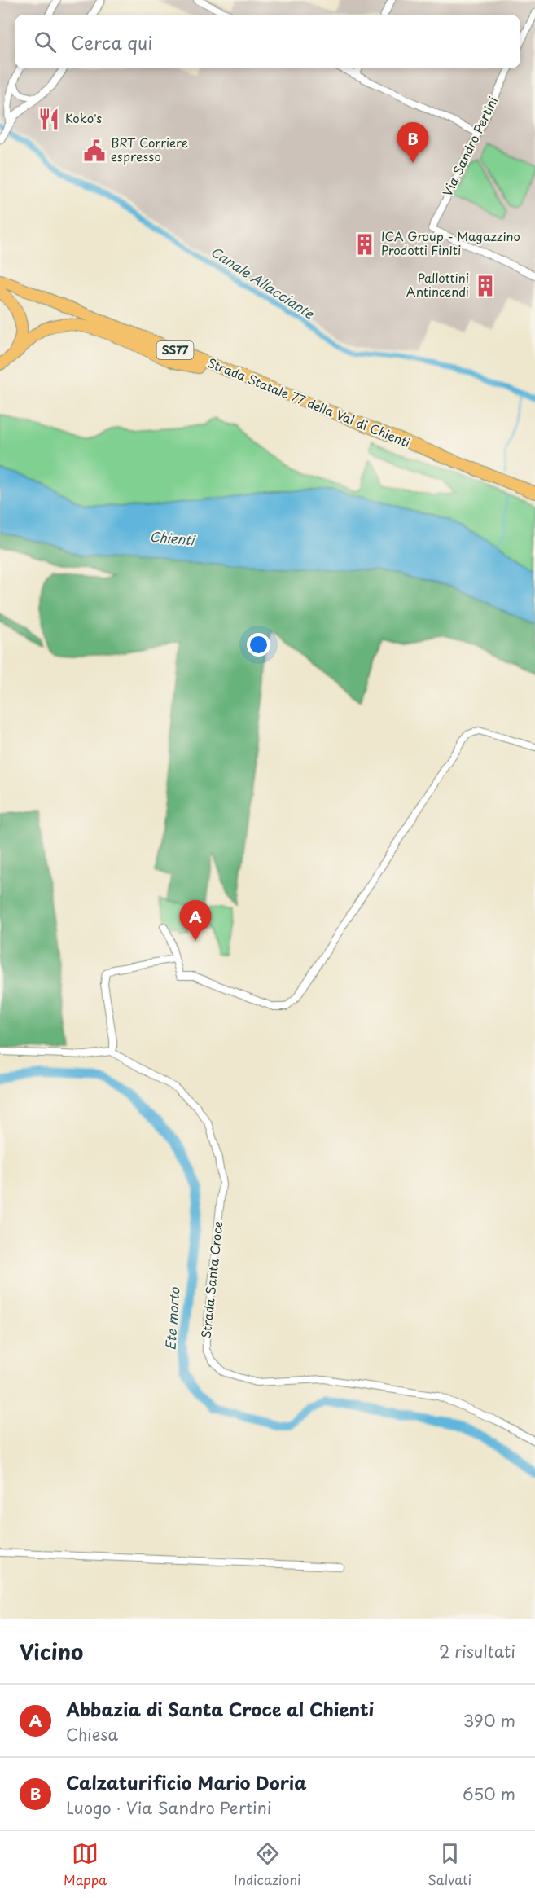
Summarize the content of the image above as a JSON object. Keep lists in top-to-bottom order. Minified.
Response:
{"streets":{"highway":["SS77","Strada Statale 77 della Val di Chienti"],"street":["Via Sandro Pertini","Strada Santa Croce"]},"water":["Canale Allacciante","Chienti","Ete morto"],"places":{"restaurant":["Koko's"],"public building":["BRT Corriere espresso"],"building":["ICA Group - Magazzino Prodotti Finiti","Pallottini Antincendi"]},"page":{"search":"Cerca qui","pins":["B","A"],"heading":["Vicino","2 risultati"],"list":[{"mark":"A","name":"Abbazia di Santa Croce al Chienti","note":"Chiesa","value":"390 m"},{"mark":"B","name":"Calzaturificio Mario Doria","note":"Luogo · Via Sandro Pertini","value":"650 m"}],"nav":["Mappa","Indicazioni","Salvati"]}}
